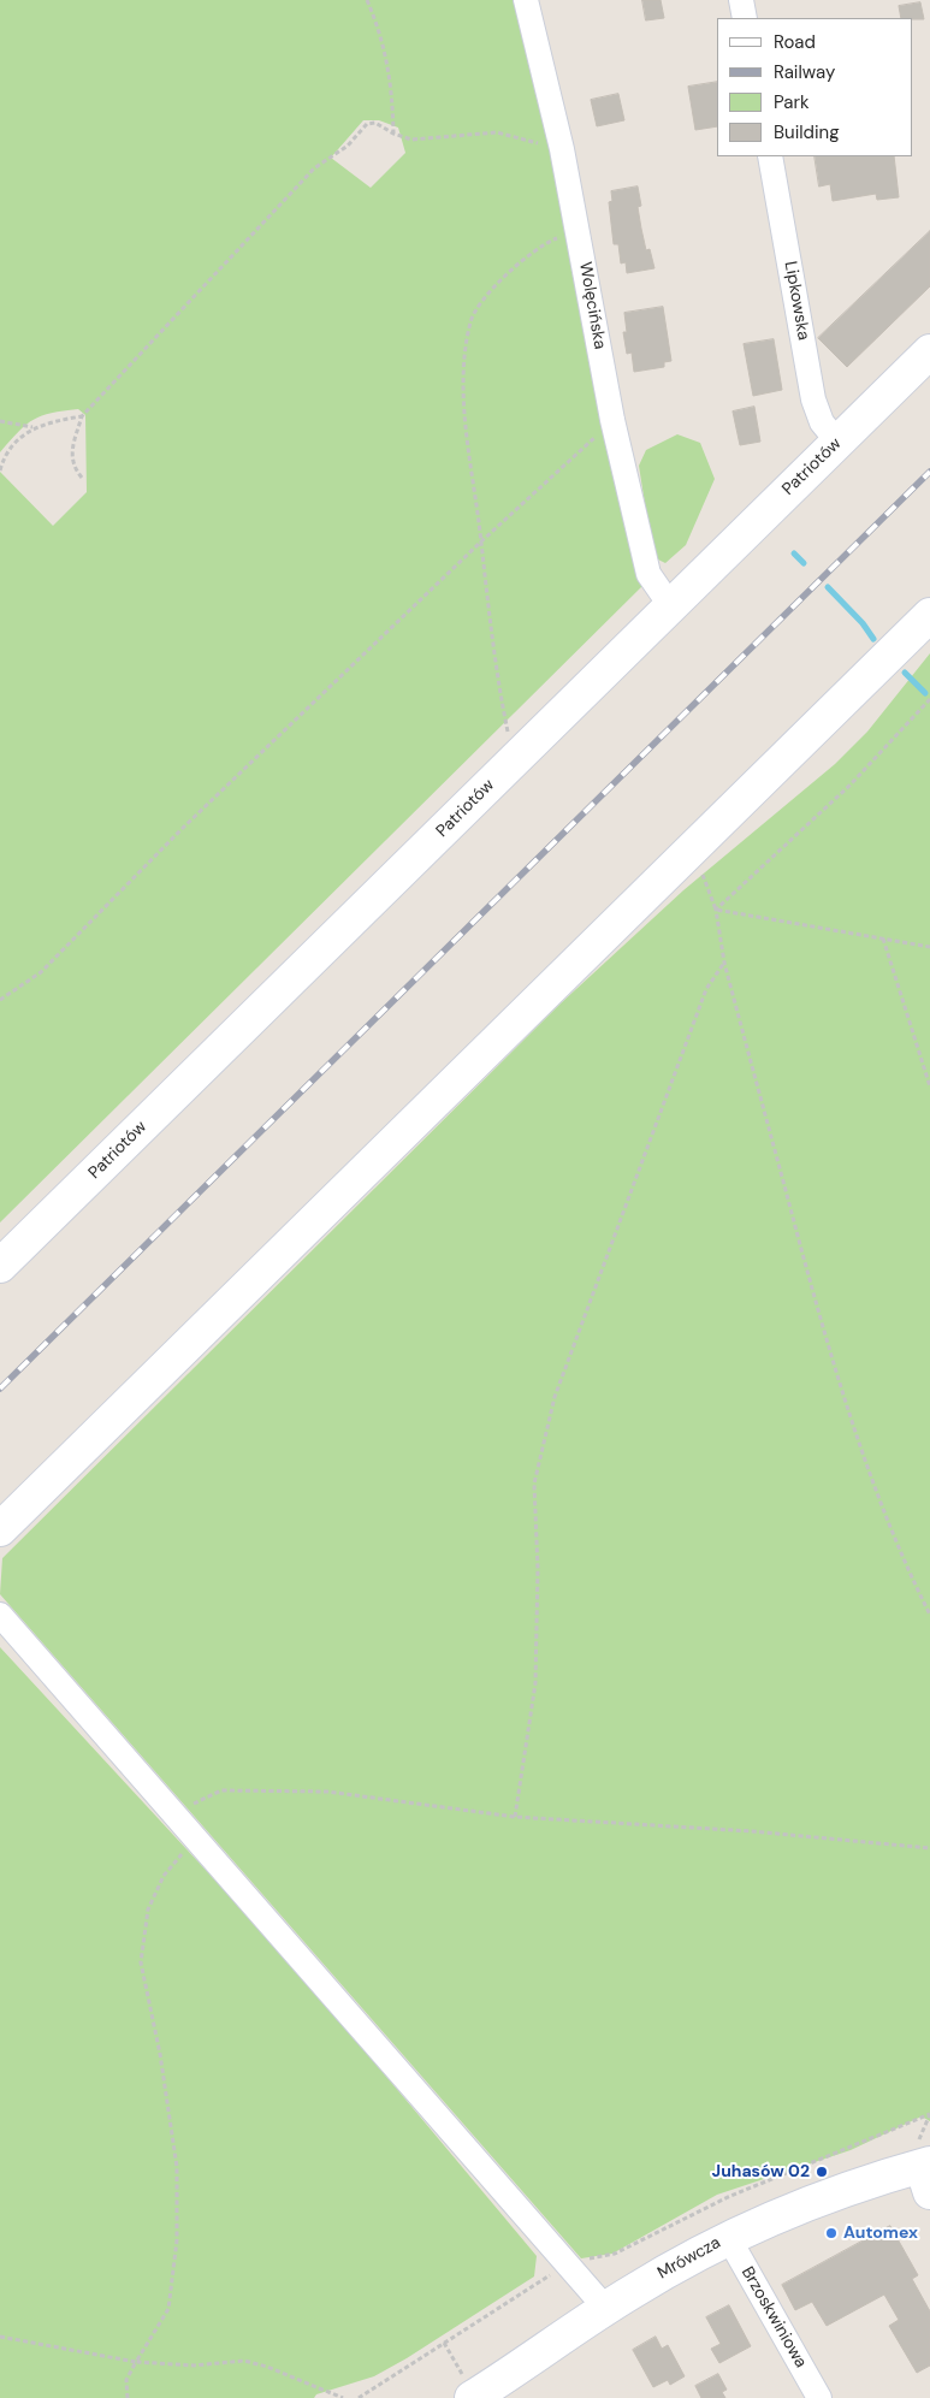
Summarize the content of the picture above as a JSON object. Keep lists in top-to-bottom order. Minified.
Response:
{"streets":{"main road":["Patriotów","Mrówcza"],"street":["Lipkowska","Wolęcińska","Brzoskwiniowa"]},"crossings":[["Lipkowska","Patriotów"],["Wolęcińska","Patriotów"],["Mrówcza","Brzoskwiniowa"]],"places":["Juhasów 02","Automex"],"legend":["Road","Railway","Park","Building"]}
